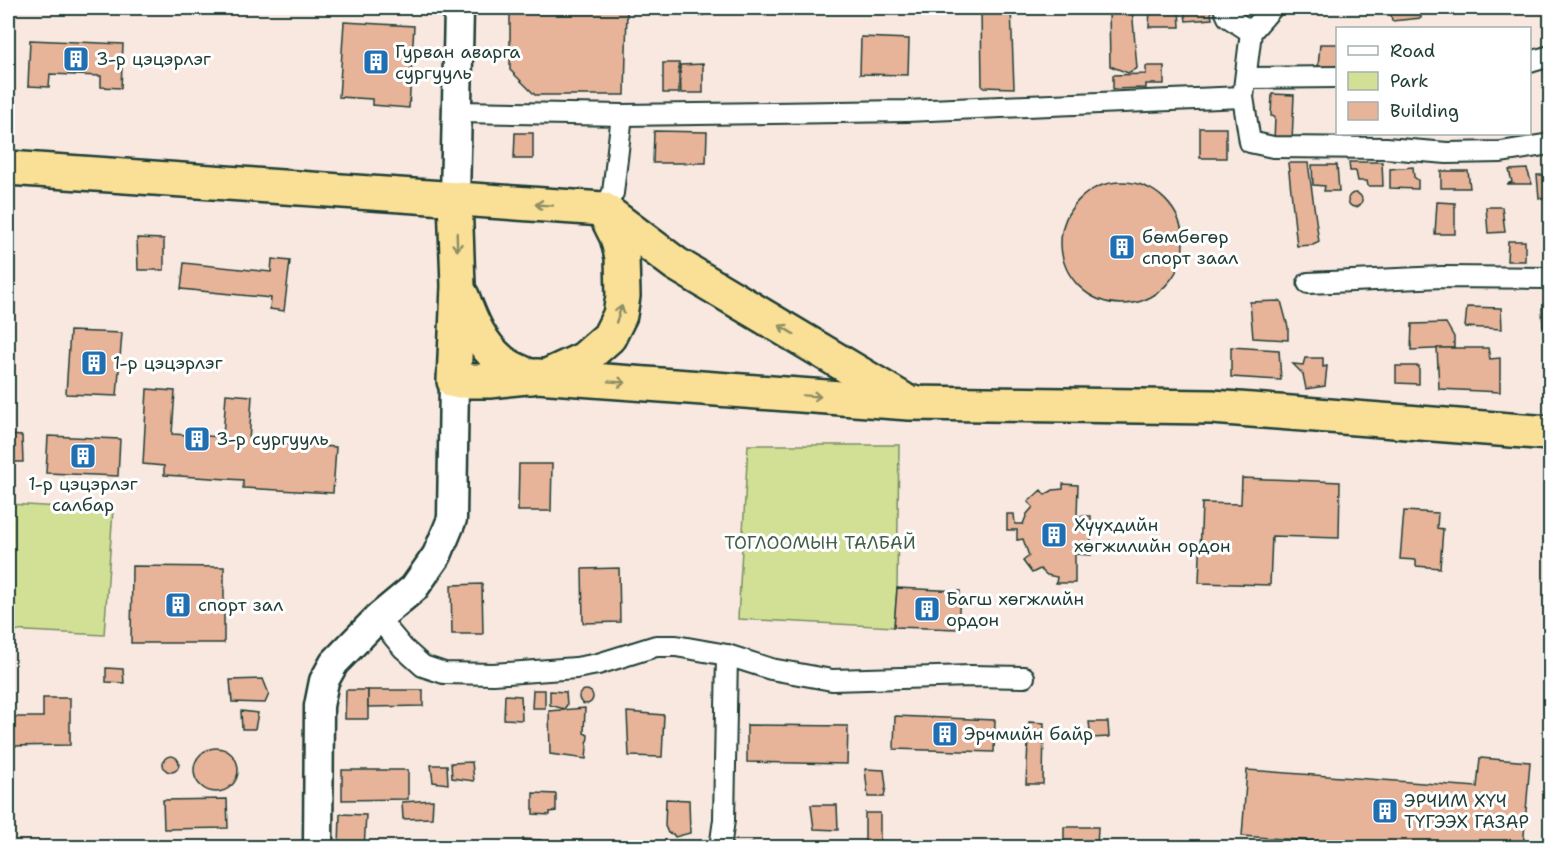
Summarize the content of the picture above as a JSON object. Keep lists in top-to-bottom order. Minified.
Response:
{"parks":["ТОГЛООМЫН ТАЛБАЙ"],"places":{"building":["3-р цэцэрлэг","Гурван аварга сургууль","бөмбөгөр спорт заал","1-р цэцэрлэг","3-р сургууль","1-р цэцэрлэг салбар","Хүүхдийн хөгжилийн ордон","спорт зал","Багш хөгжлийн ордон","Эрчмийн байр","ЭРЧИМ ХҮЧ ТҮГЭЭХ ГАЗАР"]},"legend":["Road","Park","Building"]}
